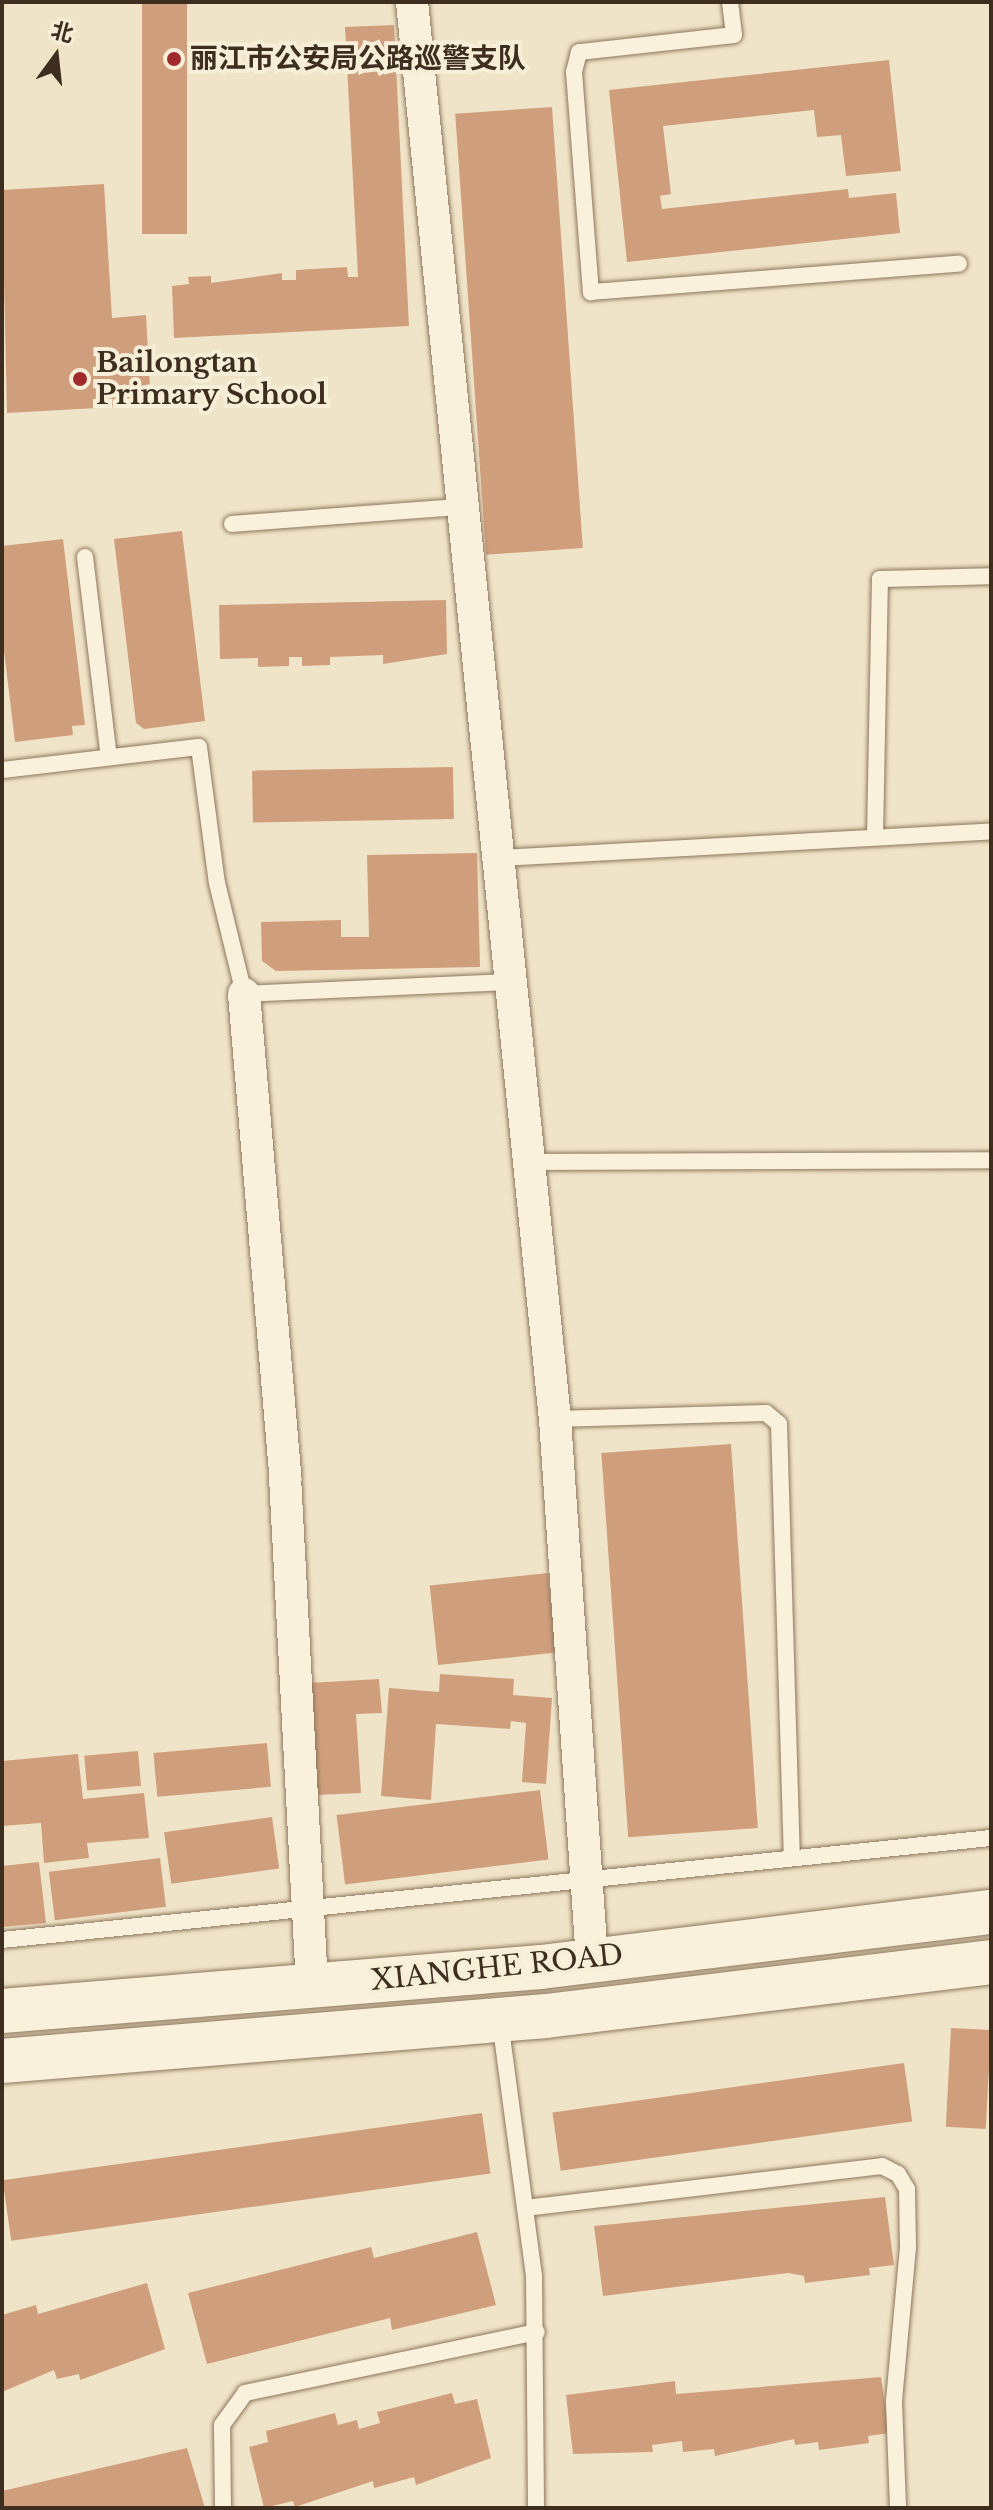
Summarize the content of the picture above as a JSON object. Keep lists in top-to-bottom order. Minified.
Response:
{"streets":{"main road":["XIANGHE ROAD"]},"places":["丽江市公安局公路巡警支队","Bailongtan Primary School"],"north":"top"}
